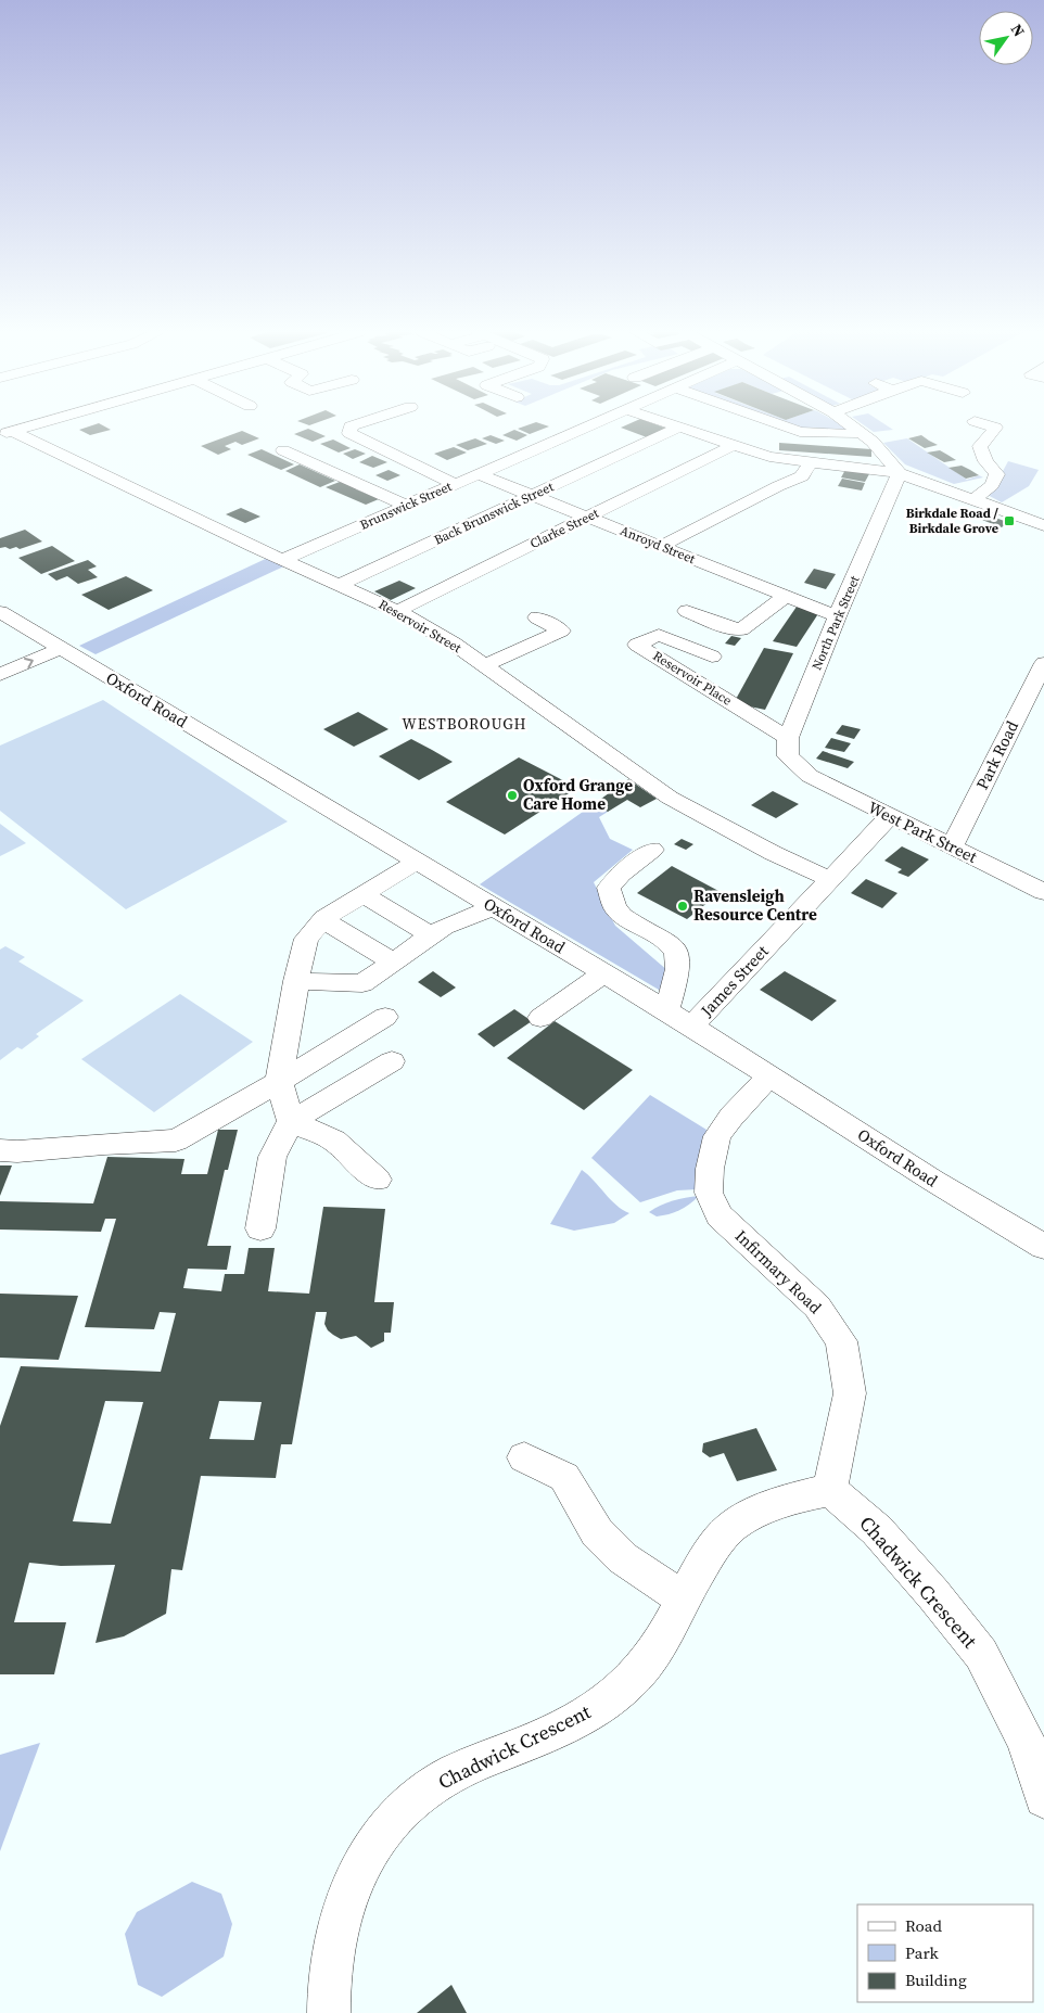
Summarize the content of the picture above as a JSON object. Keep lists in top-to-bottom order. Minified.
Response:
{"streets":{"street":["Brunswick Street","Back Brunswick Street","Clarke Street","Anroyd Street","North Park Street","Reservoir Street","Reservoir Place","Oxford Road","Park Road","West Park Street","James Street","Infirmary Road","Chadwick Crescent"]},"crossings":[["Brunswick Street","Anroyd Street"],["Brunswick Street","Reservoir Street"],["Back Brunswick Street","Anroyd Street"],["Back Brunswick Street","Reservoir Street"],["Clarke Street","Anroyd Street"],["Clarke Street","Reservoir Street"],["Anroyd Street","North Park Street"],["North Park Street","Reservoir Place"],["North Park Street","West Park Street"],["Reservoir Street","James Street"],["Reservoir Place","West Park Street"],["Oxford Road","James Street"],["Oxford Road","Infirmary Road"],["Park Road","West Park Street"],["West Park Street","James Street"],["Infirmary Road","Chadwick Crescent"]],"districts":["WESTBOROUGH"],"places":{"transit":["Birkdale Road / Birkdale Grove"],"other":["Oxford Grange Care Home","Ravensleigh Resource Centre"]},"legend":["Road","Park","Building"],"north":"top right"}
